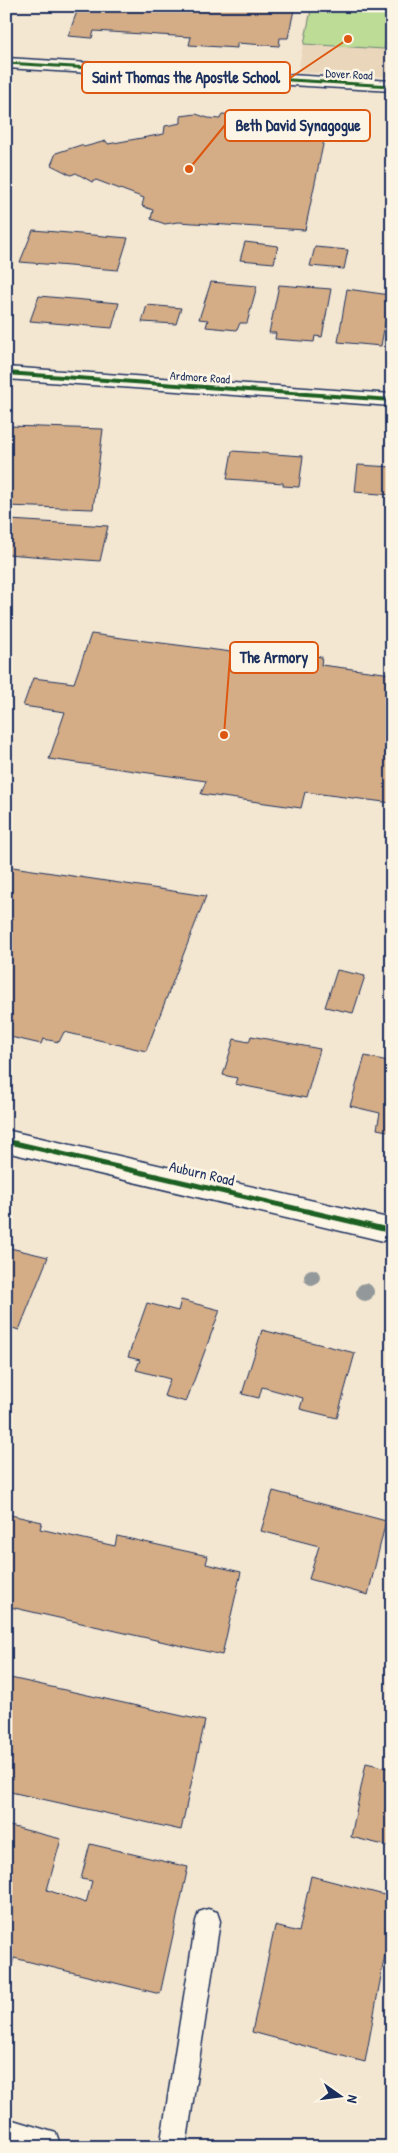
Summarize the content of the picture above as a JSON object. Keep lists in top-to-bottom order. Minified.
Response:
{"streets":{"street":["Dover Road","Ardmore Road","Auburn Road"]},"places":["Saint Thomas the Apostle School","Beth David Synagogue","The Armory"],"north":"right"}
